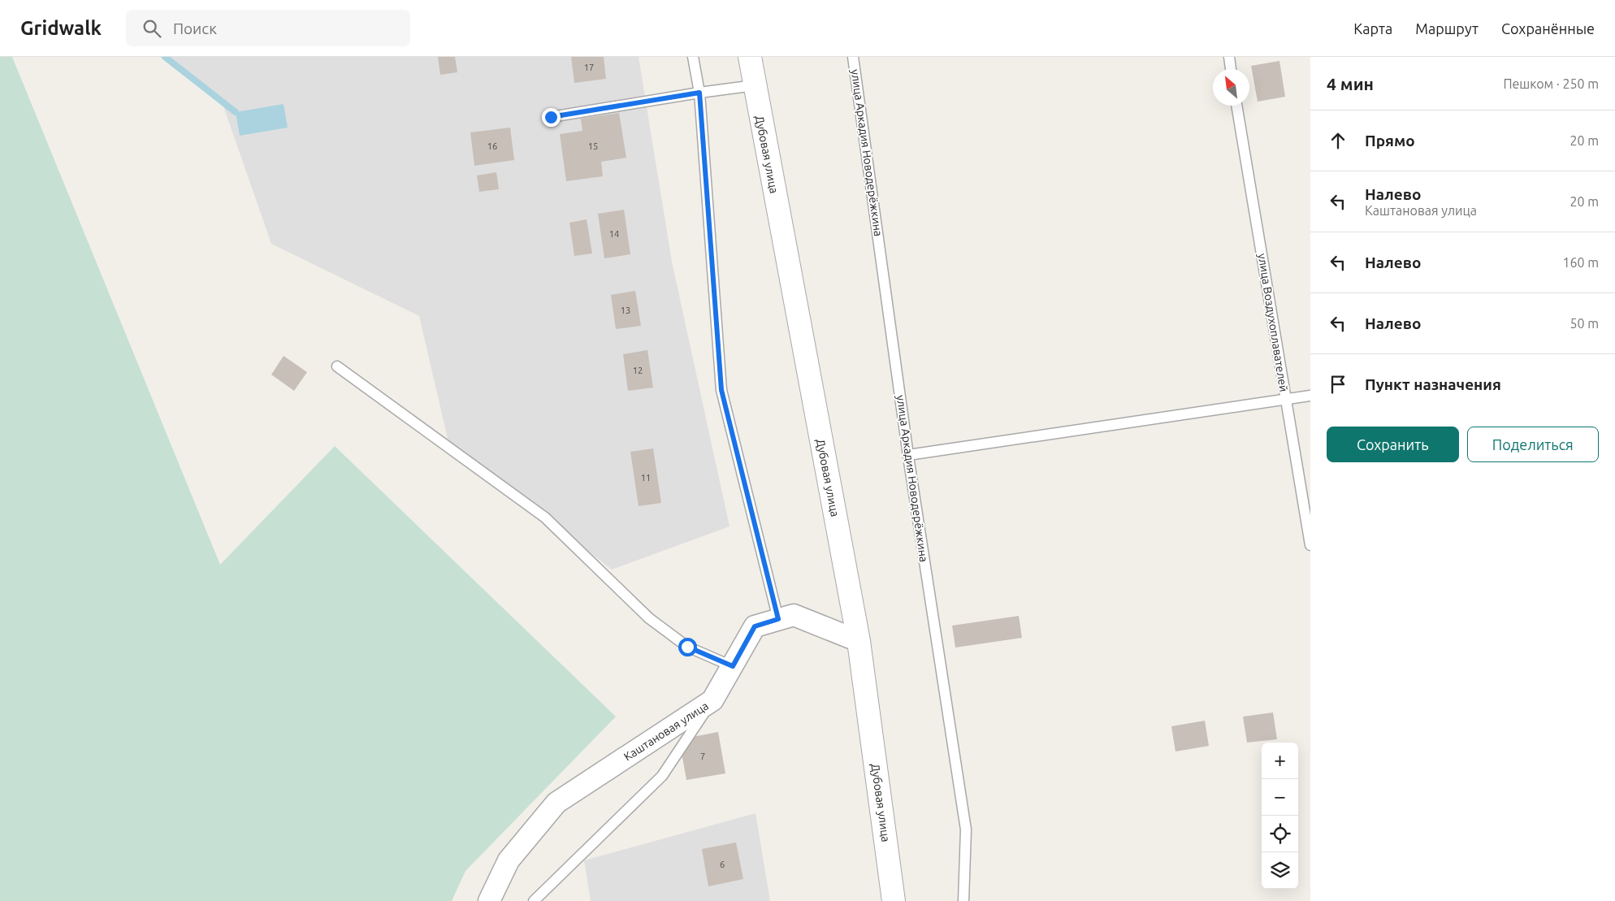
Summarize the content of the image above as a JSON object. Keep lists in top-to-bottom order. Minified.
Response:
{"streets":{"street":["Дубовая улица","Каштановая улица"],"lane":["улица Аркадия Новодерёжкина","улица Воздухоплавателей"]},"crossings":[["Дубовая улица","Каштановая улица"]],"house_numbers":["17","16","15","14","13","12","11","7","6"],"north":"top left","page":{"header":"Gridwalk","search":"Поиск","nav":["Карта","Маршрут","Сохранённые"],"heading":["4 мин","Пешком · 250 m"],"list":[["Прямо","20 m"],["Налево","Каштановая улица","20 m"],["Налево","160 m"],["Налево","50 m"],"Пункт назначения"],"buttons":["Сохранить","Поделиться"],"map_buttons":["+","−"]}}
